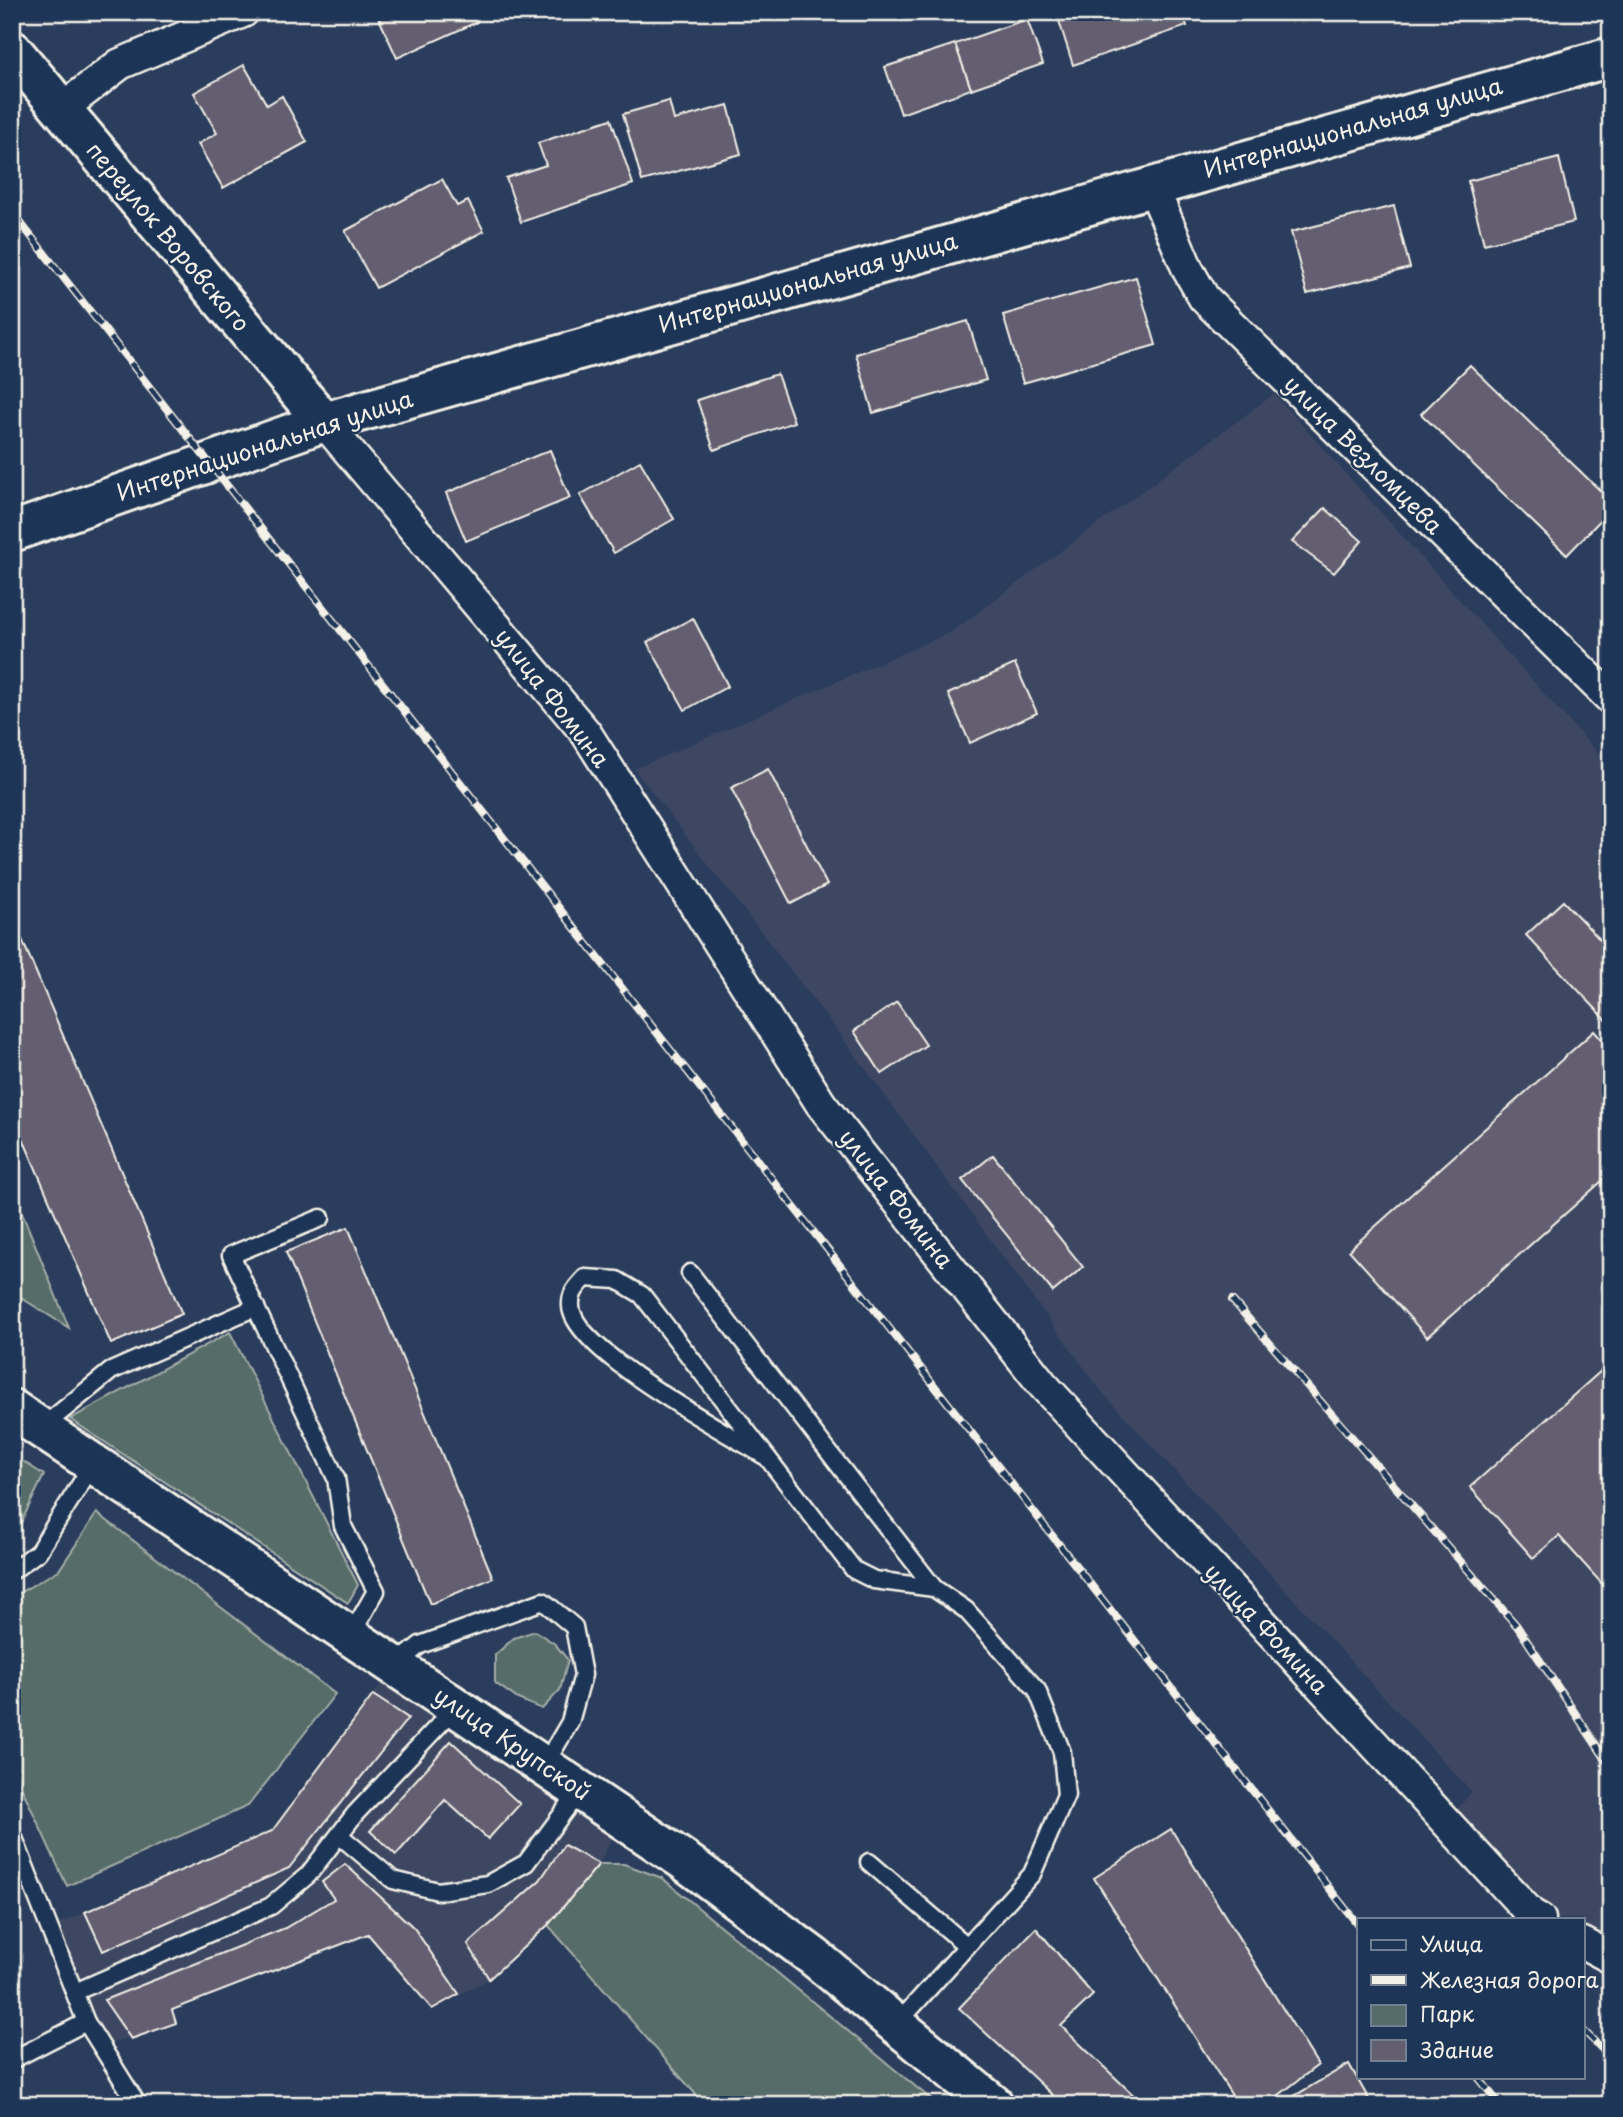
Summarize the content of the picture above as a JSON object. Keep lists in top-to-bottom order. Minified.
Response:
{"streets":{"street":["Интернациональная улица","переулок Воровского","улица Везломцева","улица Фомина","улица Крупской"]},"crossings":[["Интернациональная улица","переулок Воровского"],["Интернациональная улица","улица Везломцева"],["Интернациональная улица","улица Фомина"],["переулок Воровского","улица Фомина"]],"legend":["Улица","Железная дорога","Парк","Здание"]}
